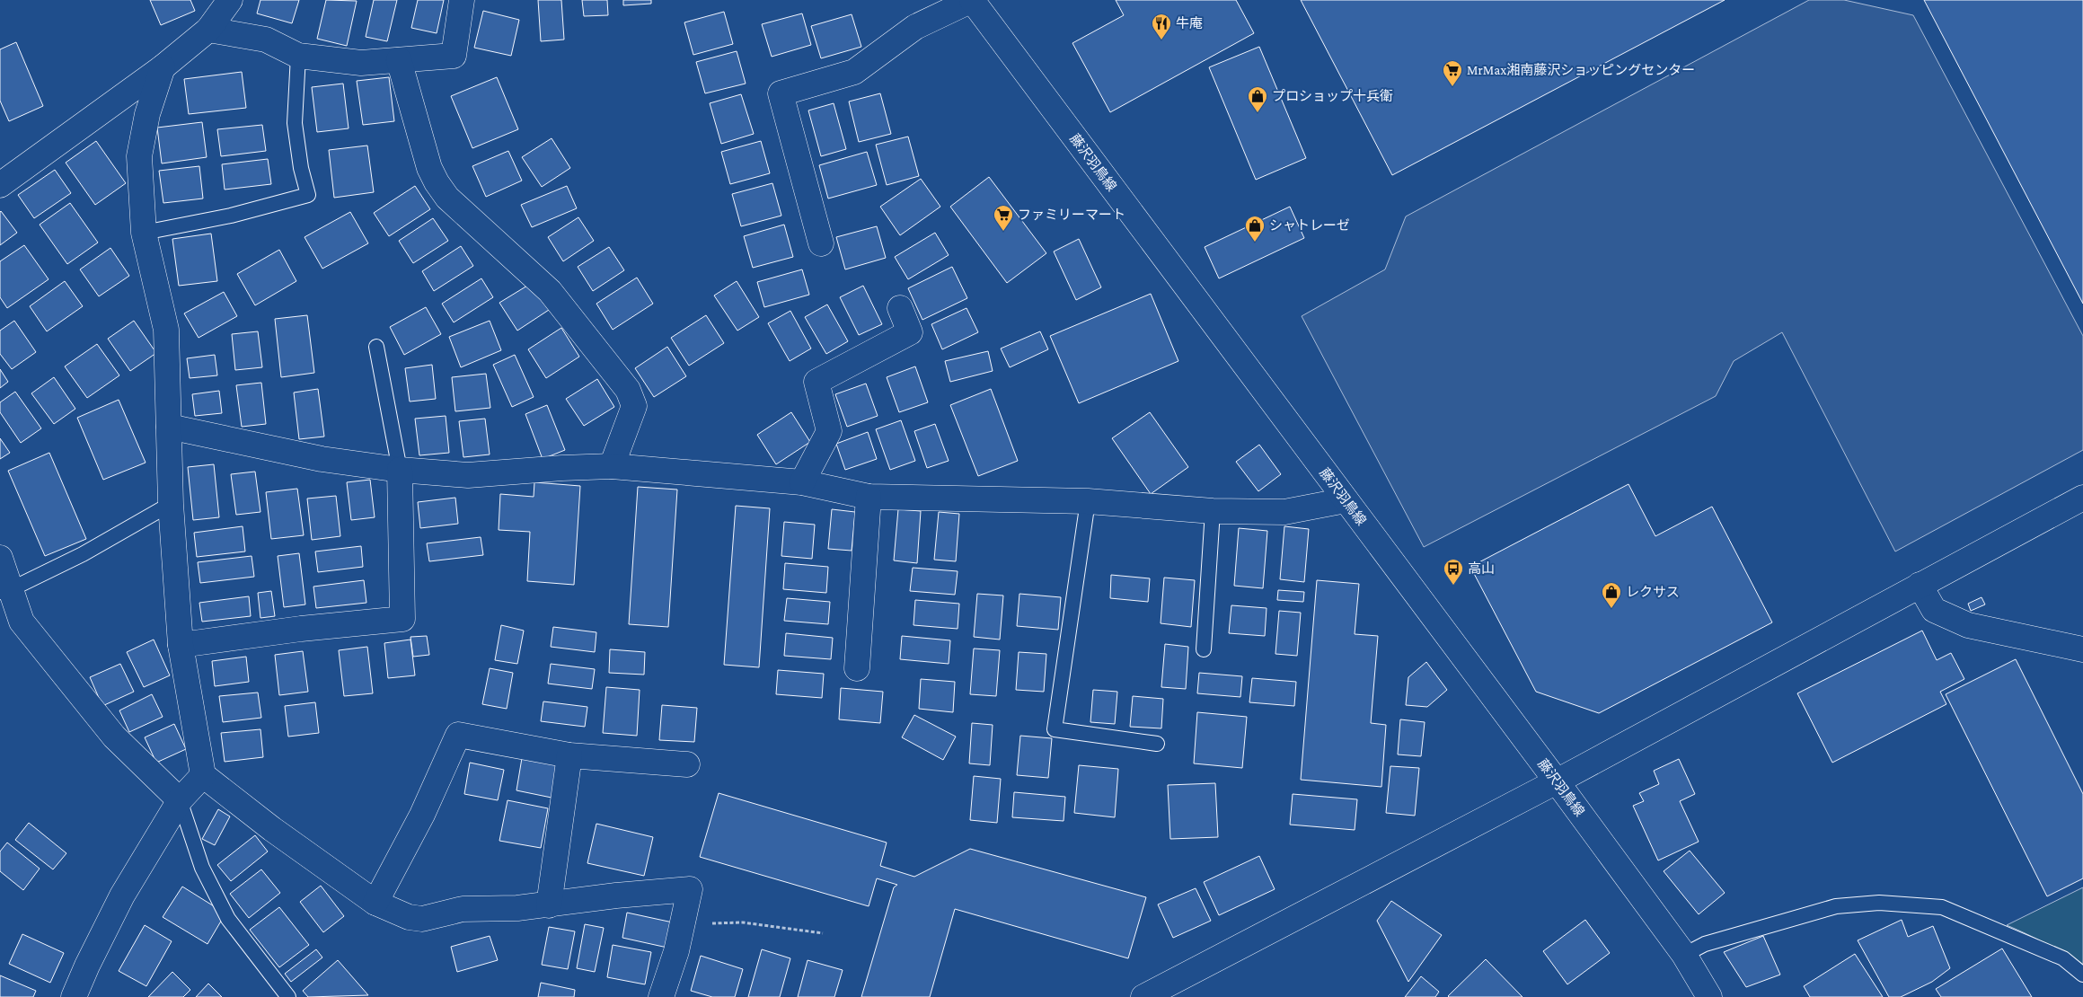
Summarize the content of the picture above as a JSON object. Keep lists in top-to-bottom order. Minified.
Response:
{"streets":{"street":["藤沢羽鳥線"]},"places":{"restaurant":["牛庵"],"supermarket":["MrMax湘南藤沢ショッピングセンター","ファミリーマート"],"shop":["プロショップ十兵衛","シャトレーゼ","レクサス"],"bus stop":["高山"]}}
